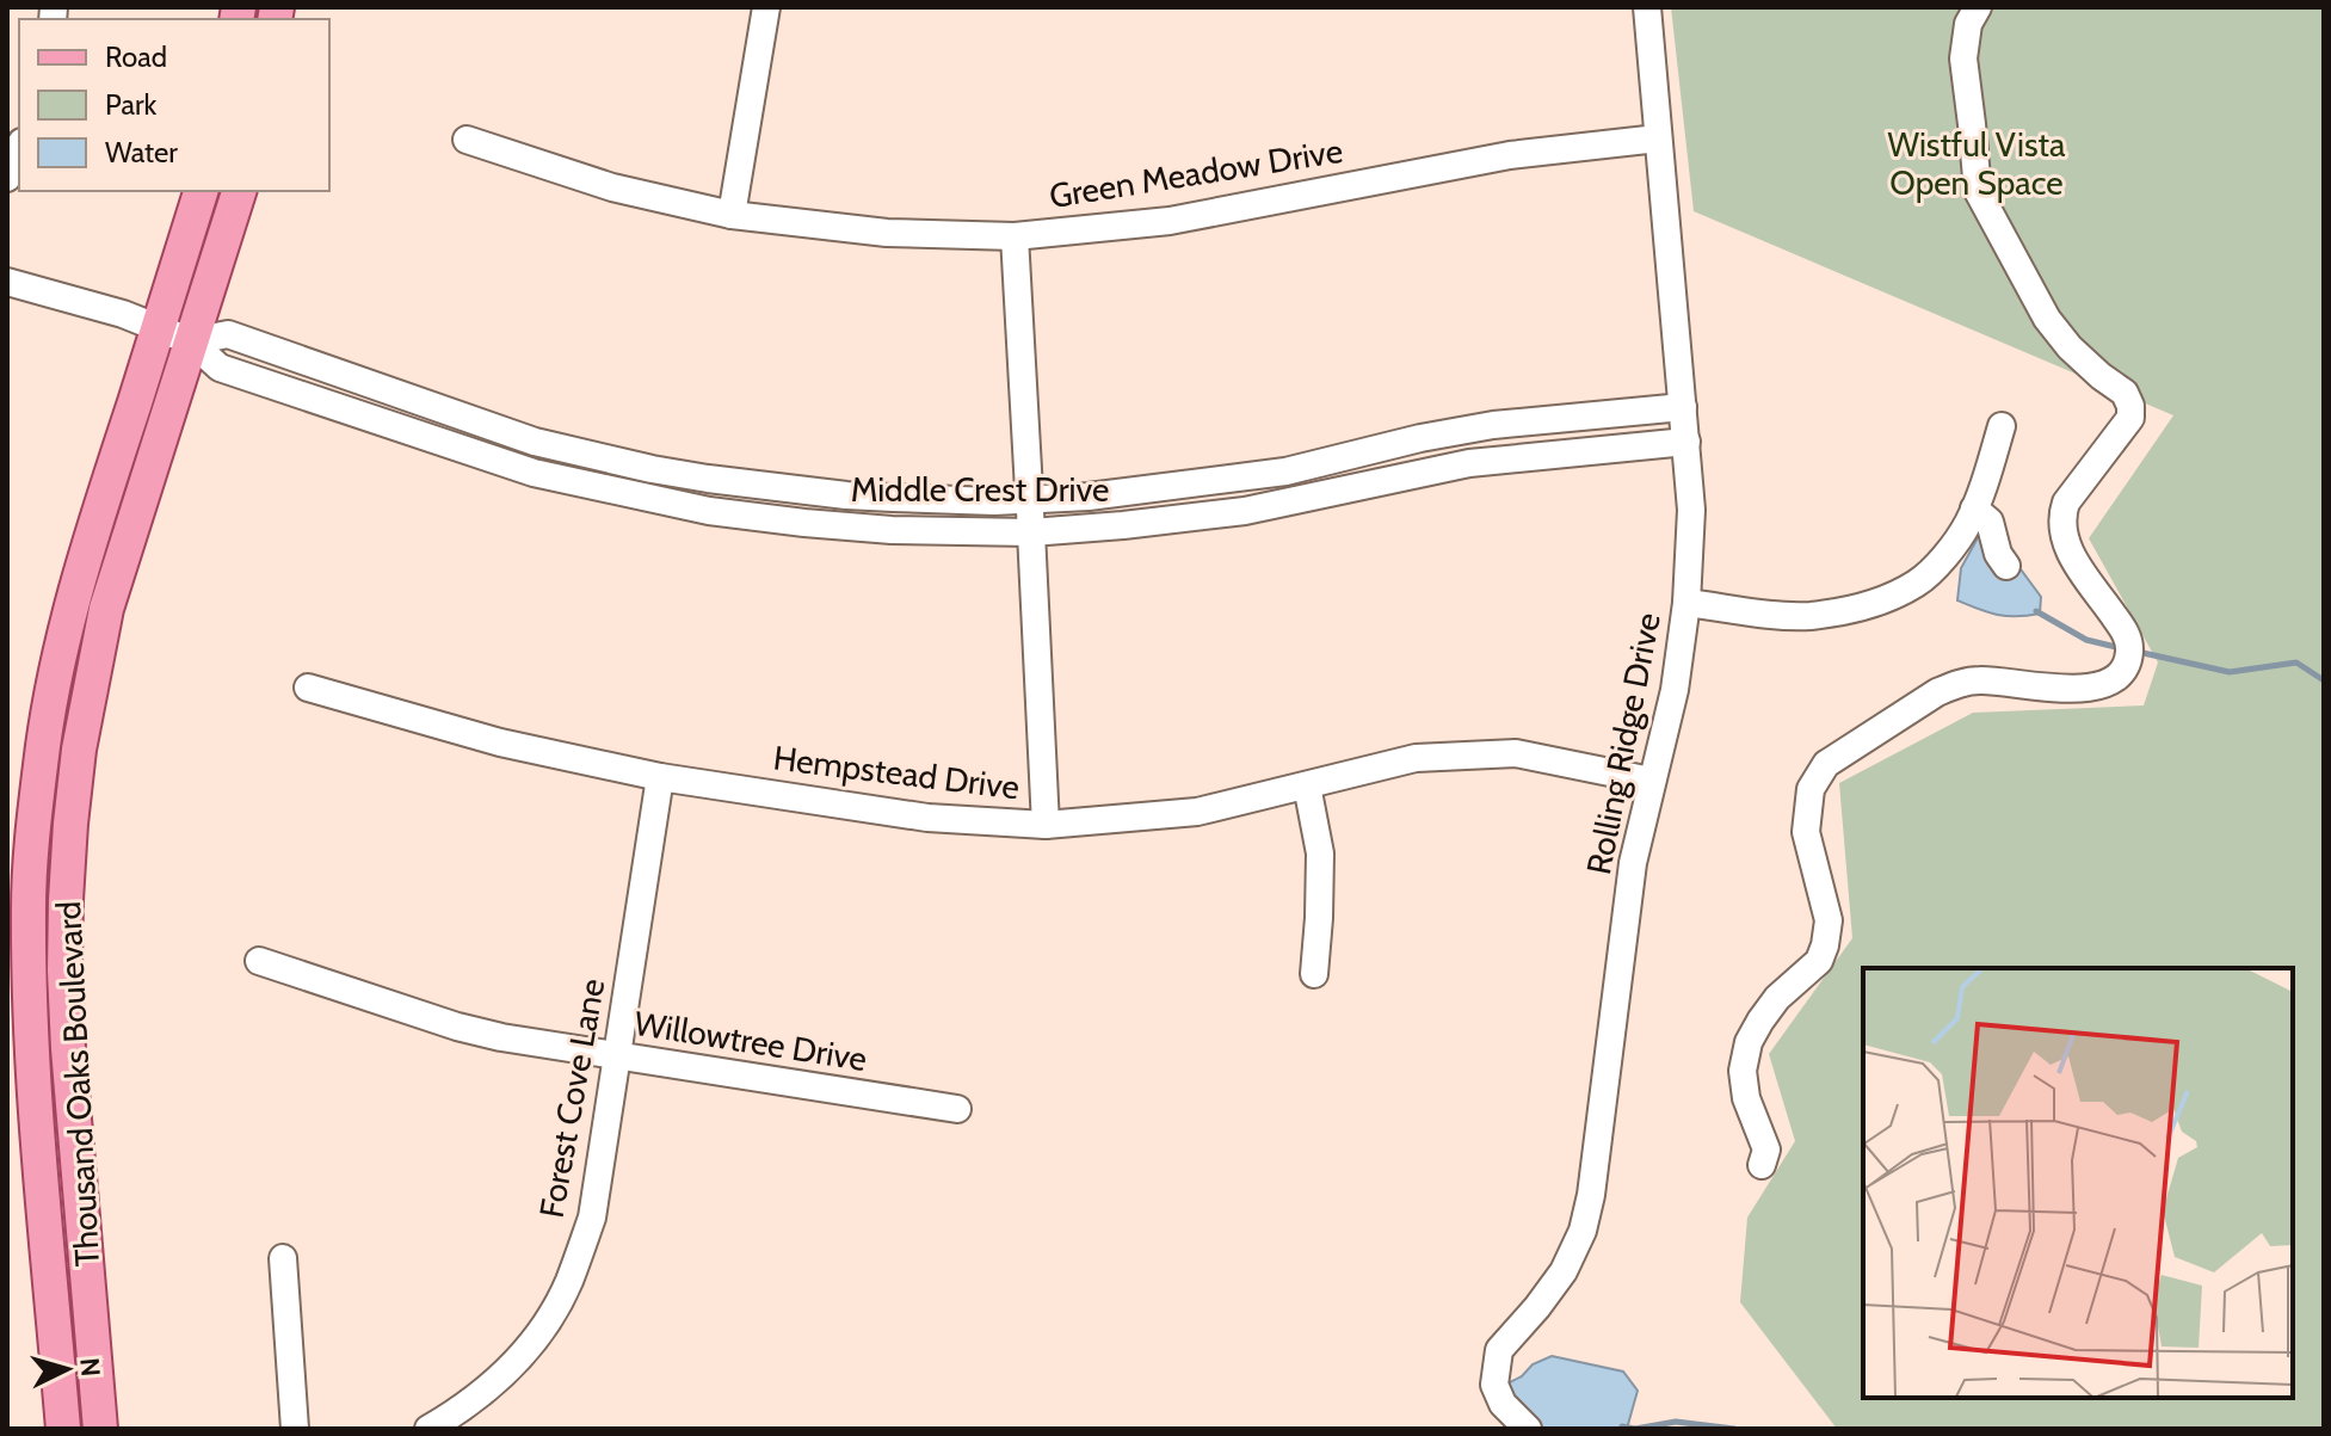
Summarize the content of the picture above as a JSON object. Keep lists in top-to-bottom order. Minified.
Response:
{"streets":{"main road":["Thousand Oaks Boulevard"],"street":["Green Meadow Drive","Middle Crest Drive","Rolling Ridge Drive","Hempstead Drive","Willowtree Drive","Forest Cove Lane"]},"crossings":[["Green Meadow Drive","Rolling Ridge Drive"],["Middle Crest Drive","Rolling Ridge Drive"],["Middle Crest Drive","Thousand Oaks Boulevard"],["Rolling Ridge Drive","Hempstead Drive"],["Hempstead Drive","Forest Cove Lane"],["Willowtree Drive","Forest Cove Lane"]],"parks":["Wistful Vista Open Space"],"legend":["Road","Park","Water"],"north":"right"}
